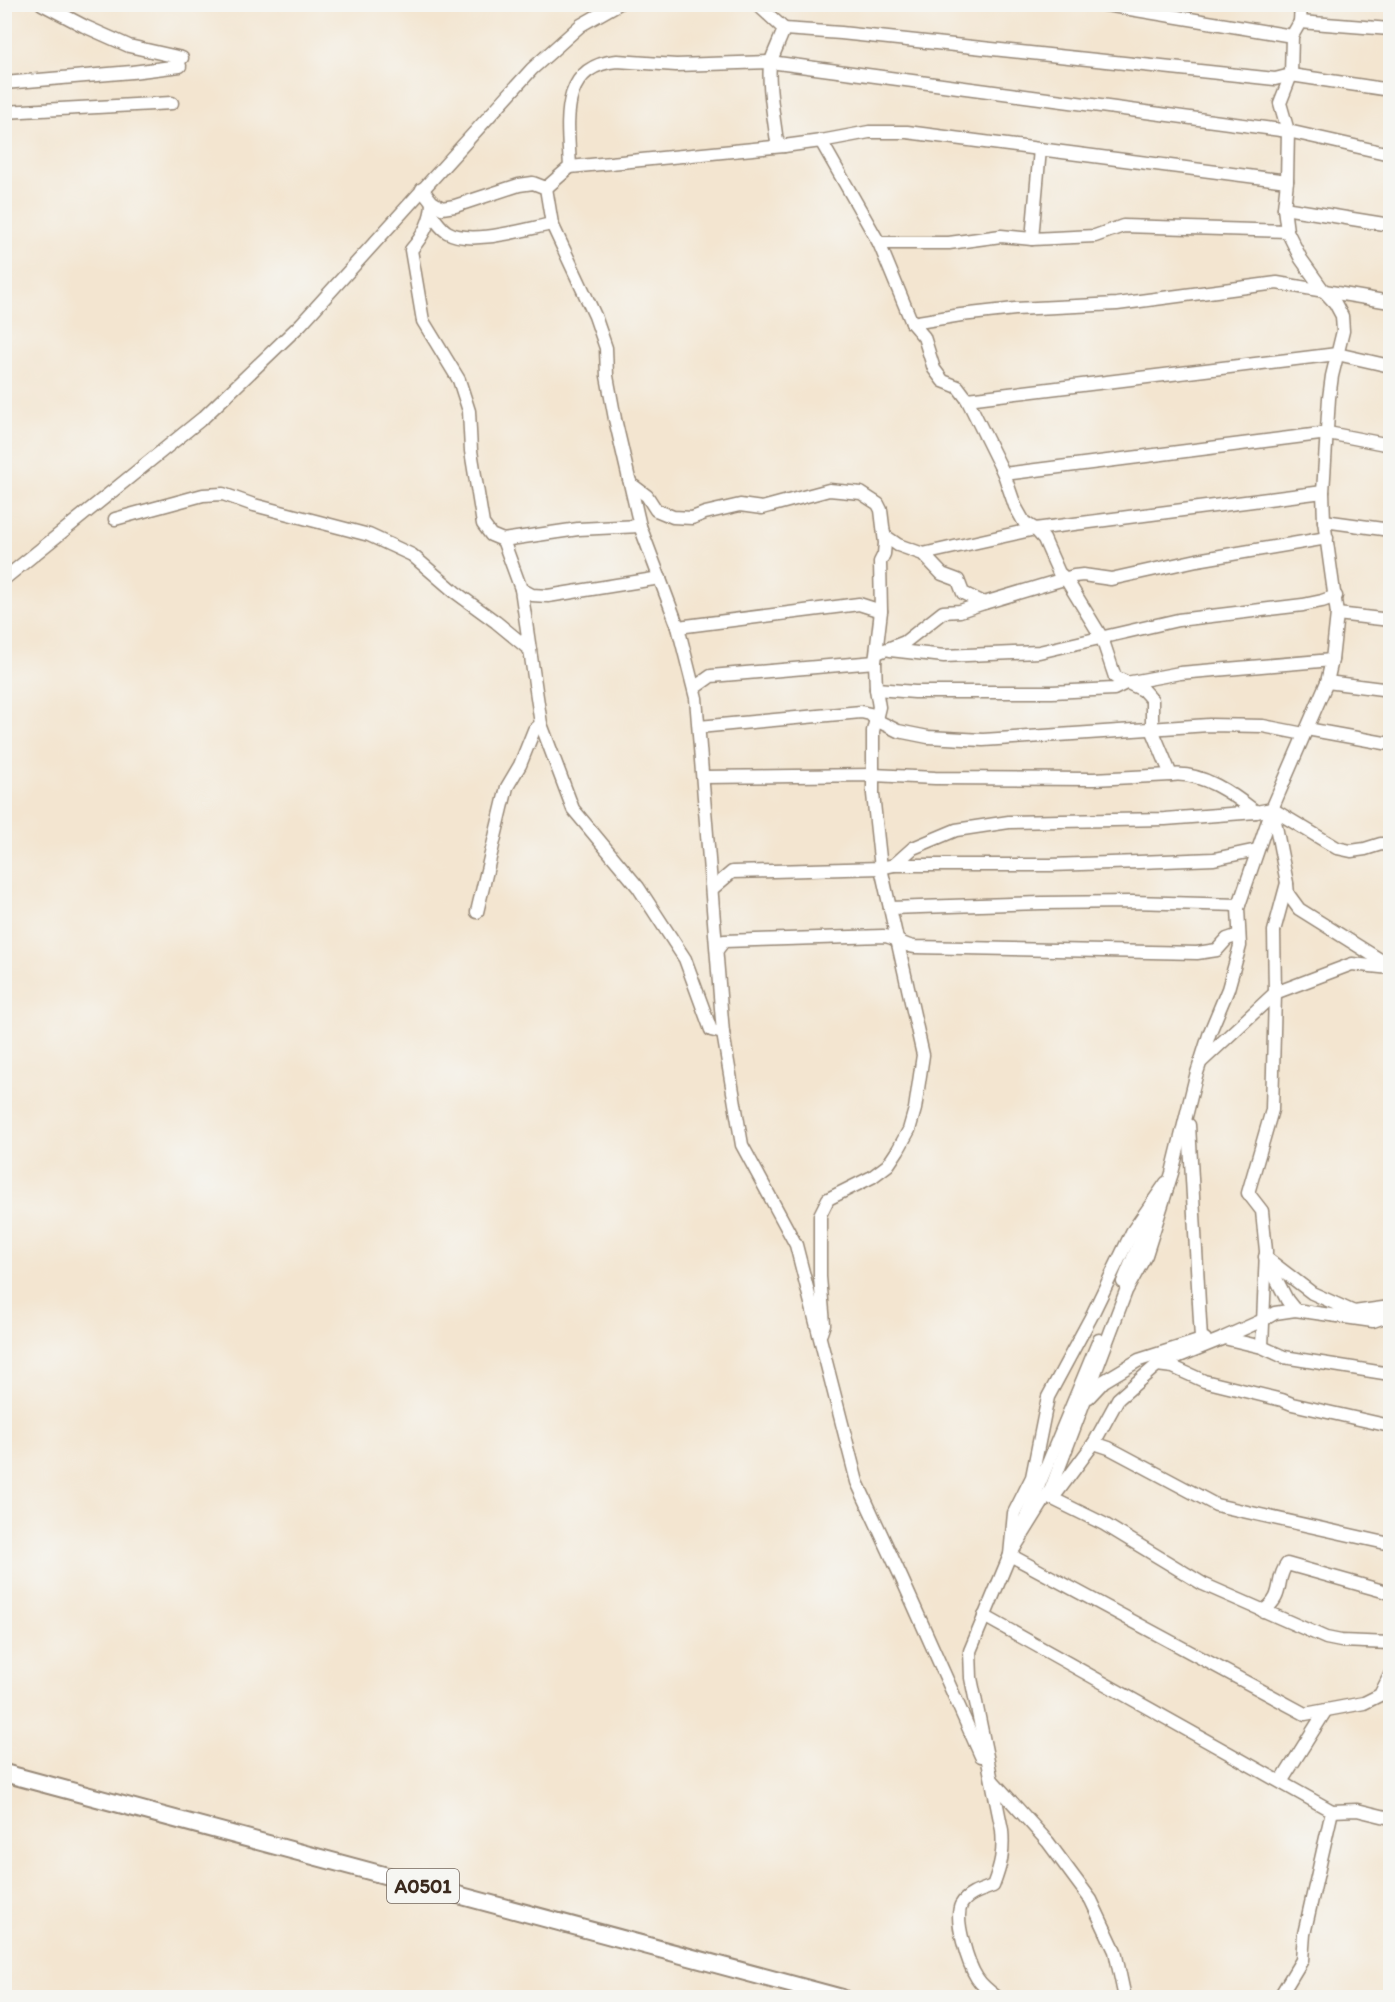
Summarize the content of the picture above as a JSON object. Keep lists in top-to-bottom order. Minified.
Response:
{"streets":{"highway":["A0501"]}}
